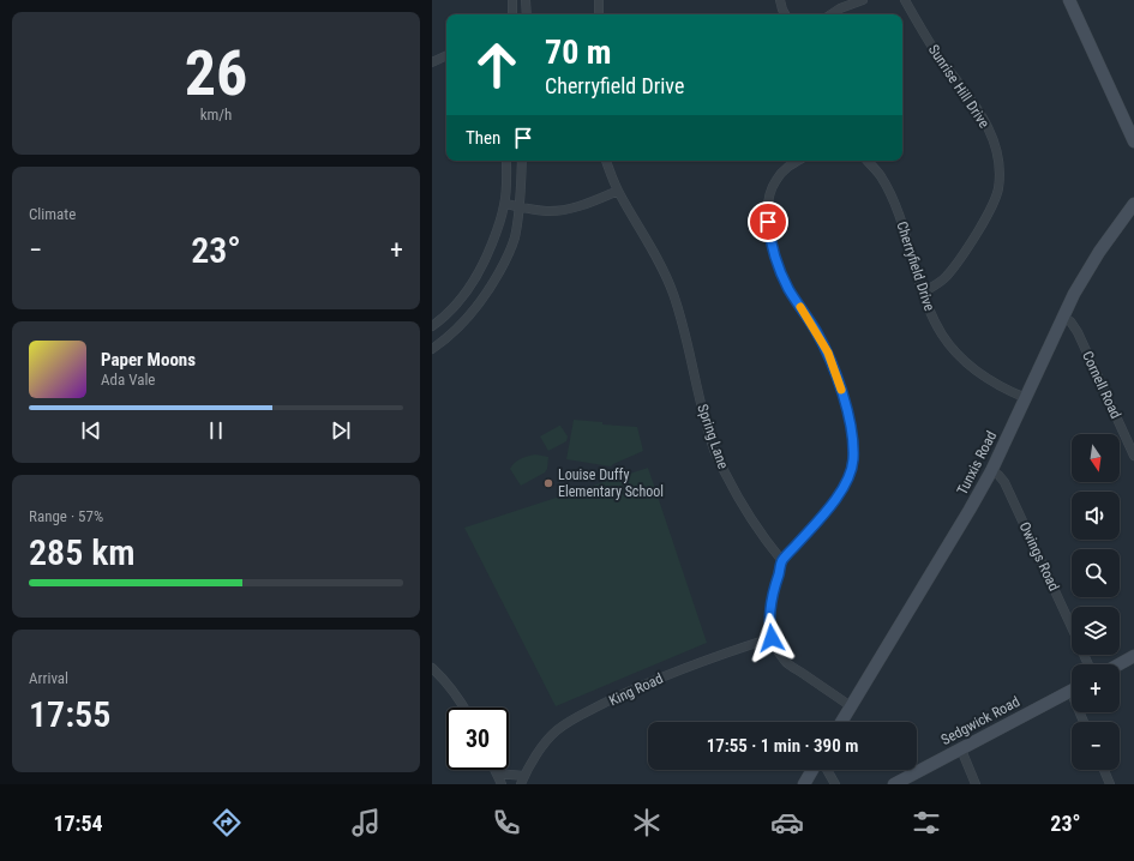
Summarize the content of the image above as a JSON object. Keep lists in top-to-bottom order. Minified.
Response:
{"streets":{"street":["Sunrise Hill Drive","Cherryfield Drive","Cornell Road","Spring Lane","Tunxis Road","Owings Road","King Road","Sedgwick Road"]},"crossings":[["Sunrise Hill Drive","Cherryfield Drive"],["Cherryfield Drive","Tunxis Road"],["Cornell Road","Tunxis Road"],["Tunxis Road","Owings Road"]],"places":["Louise Duffy Elementary School"],"north":"bottom","page":{"tile":[["26","km/h"],"Climate",["Range · 57%","285 km"],["Arrival","17:55"]],"turn":["70 m","Cherryfield Drive"],"then":"Then","heat":["−","23°","+"],"song":["Paper Moons","Ada Vale"],"map_buttons":["+","−"],"limit":"30","trip":"17:55 · 1 min · 390 m","tabs":["17:54","23°"]}}
